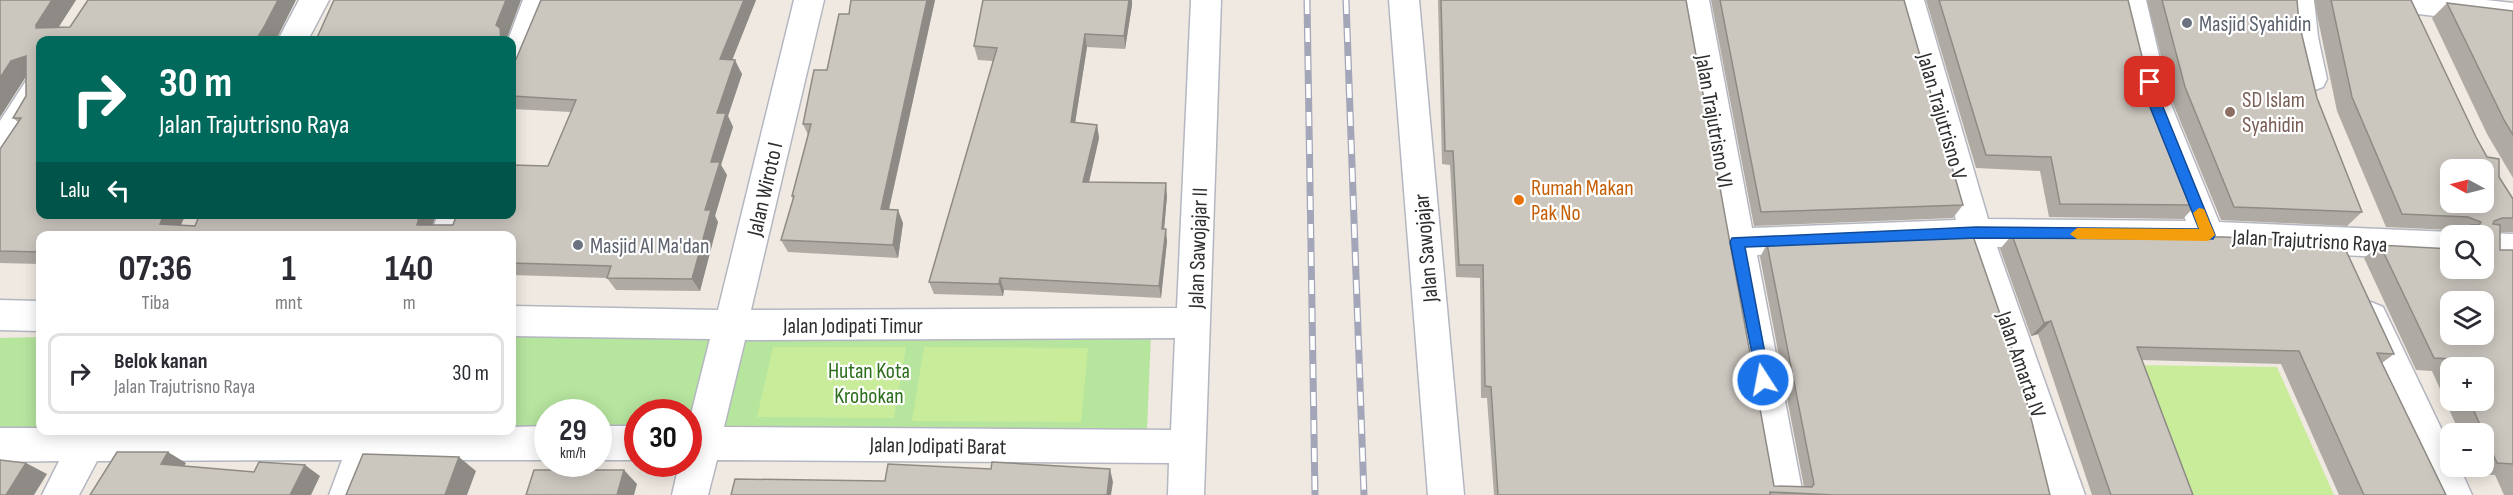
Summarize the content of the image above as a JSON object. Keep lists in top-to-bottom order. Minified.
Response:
{"streets":{"street":["Jalan Trajutrisno V","Jalan Trajutrisno VI","Jalan Wiroto I","Jalan Trajutrisno Raya","Jalan Sawojajar II","Jalan Sawojajar","Jalan Jodipati Timur","Jalan Amarta IV","Jalan Jodipati Barat"]},"crossings":[["Jalan Trajutrisno V","Jalan Trajutrisno Raya"],["Jalan Trajutrisno V","Jalan Amarta IV"],["Jalan Trajutrisno VI","Jalan Trajutrisno Raya"],["Jalan Wiroto I","Jalan Jodipati Timur"],["Jalan Trajutrisno Raya","Jalan Amarta IV"],["Jalan Sawojajar II","Jalan Jodipati Timur"],["Jalan Sawojajar II","Jalan Jodipati Barat"]],"parks":["Hutan Kota Krobokan"],"places":["Masjid Syahidin","SD Islam Syahidin","Rumah Makan Pak No","Masjid Al Ma'dan"],"north":"left","page":{"turn":["30 m","Jalan Trajutrisno Raya"],"map_buttons":["+","−"],"then":"Lalu","eta":["07:36","Tiba","1","mnt","140","m"],"list":[{"name":"Belok kanan","note":"Jalan Trajutrisno Raya","value":"30 m"}],"speed":"29 km/h","limit":"30"}}
